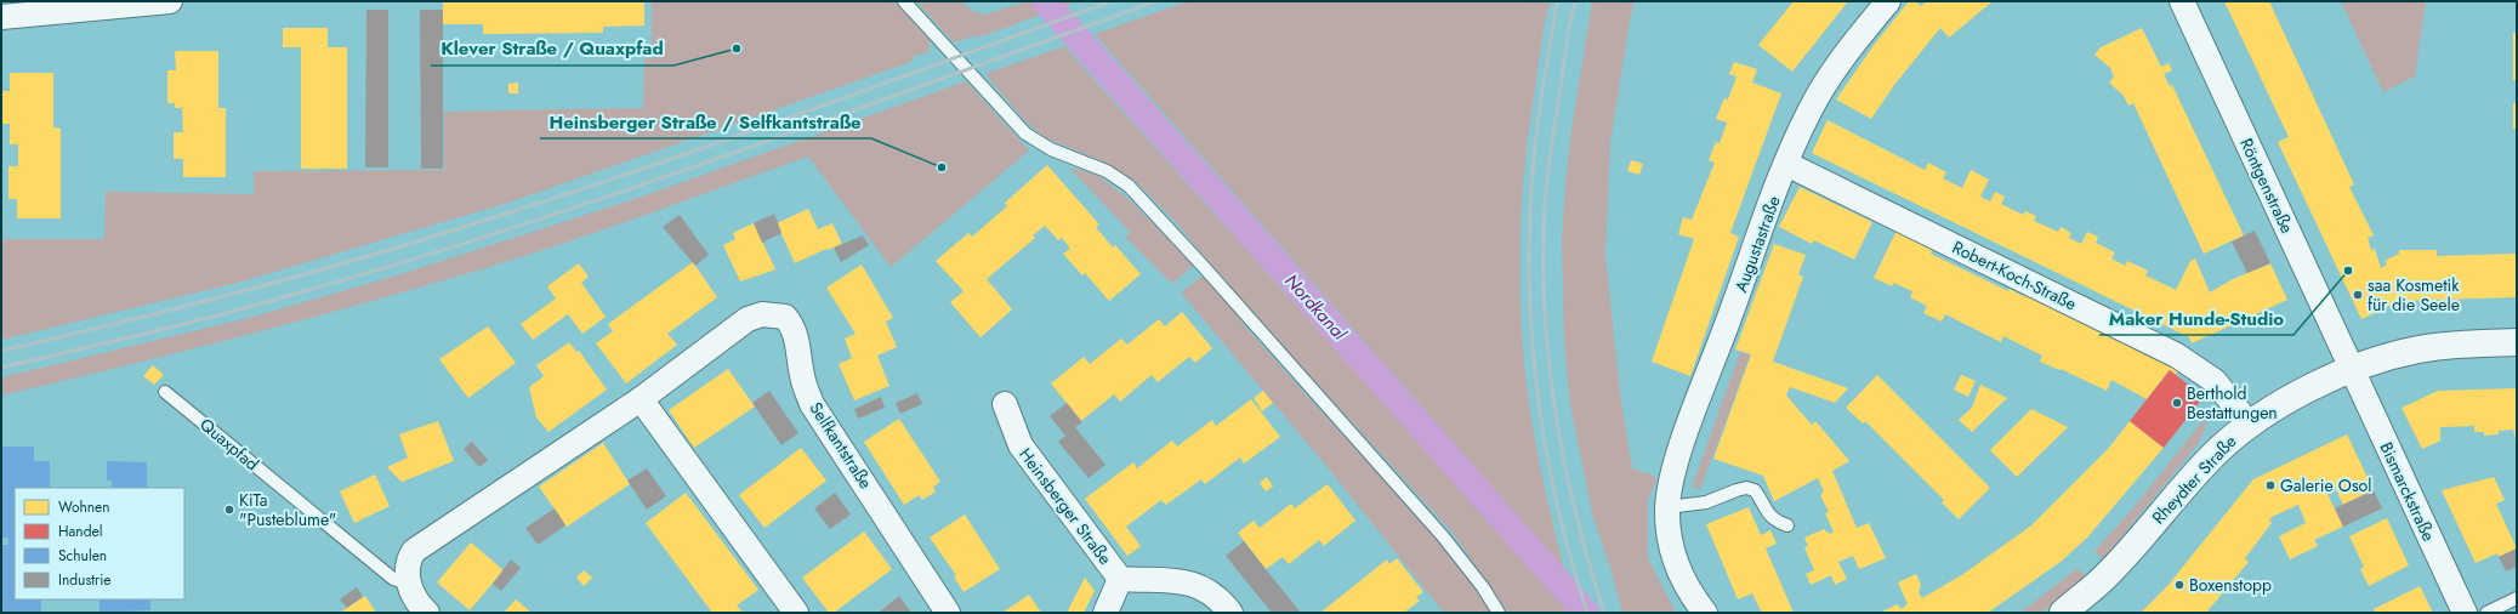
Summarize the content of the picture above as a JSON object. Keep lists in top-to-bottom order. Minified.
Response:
{"streets":{"main road":["Rheydter Straße"],"street":["Röntgenstraße","Augustastraße","Robert-Koch-Straße","Selfkantstraße","Bismarckstraße","Heinsberger Straße"],"lane":["Quaxpfad"]},"crossings":[["Röntgenstraße","Rheydter Straße"],["Röntgenstraße","Bismarckstraße"],["Augustastraße","Robert-Koch-Straße"],["Robert-Koch-Straße","Rheydter Straße"],["Quaxpfad","Selfkantstraße"],["Rheydter Straße","Bismarckstraße"]],"water":["Nordkanal"],"places":["Klever Straße / Quaxpfad","Heinsberger Straße / Selfkantstraße","Maker Hunde-Studio","saa Kosmetik für die Seele","Berthold Bestattungen","Galerie Osol","KiTa \"Pusteblume\"","Boxenstopp"],"legend":["Wohnen","Handel","Schulen","Industrie"]}
